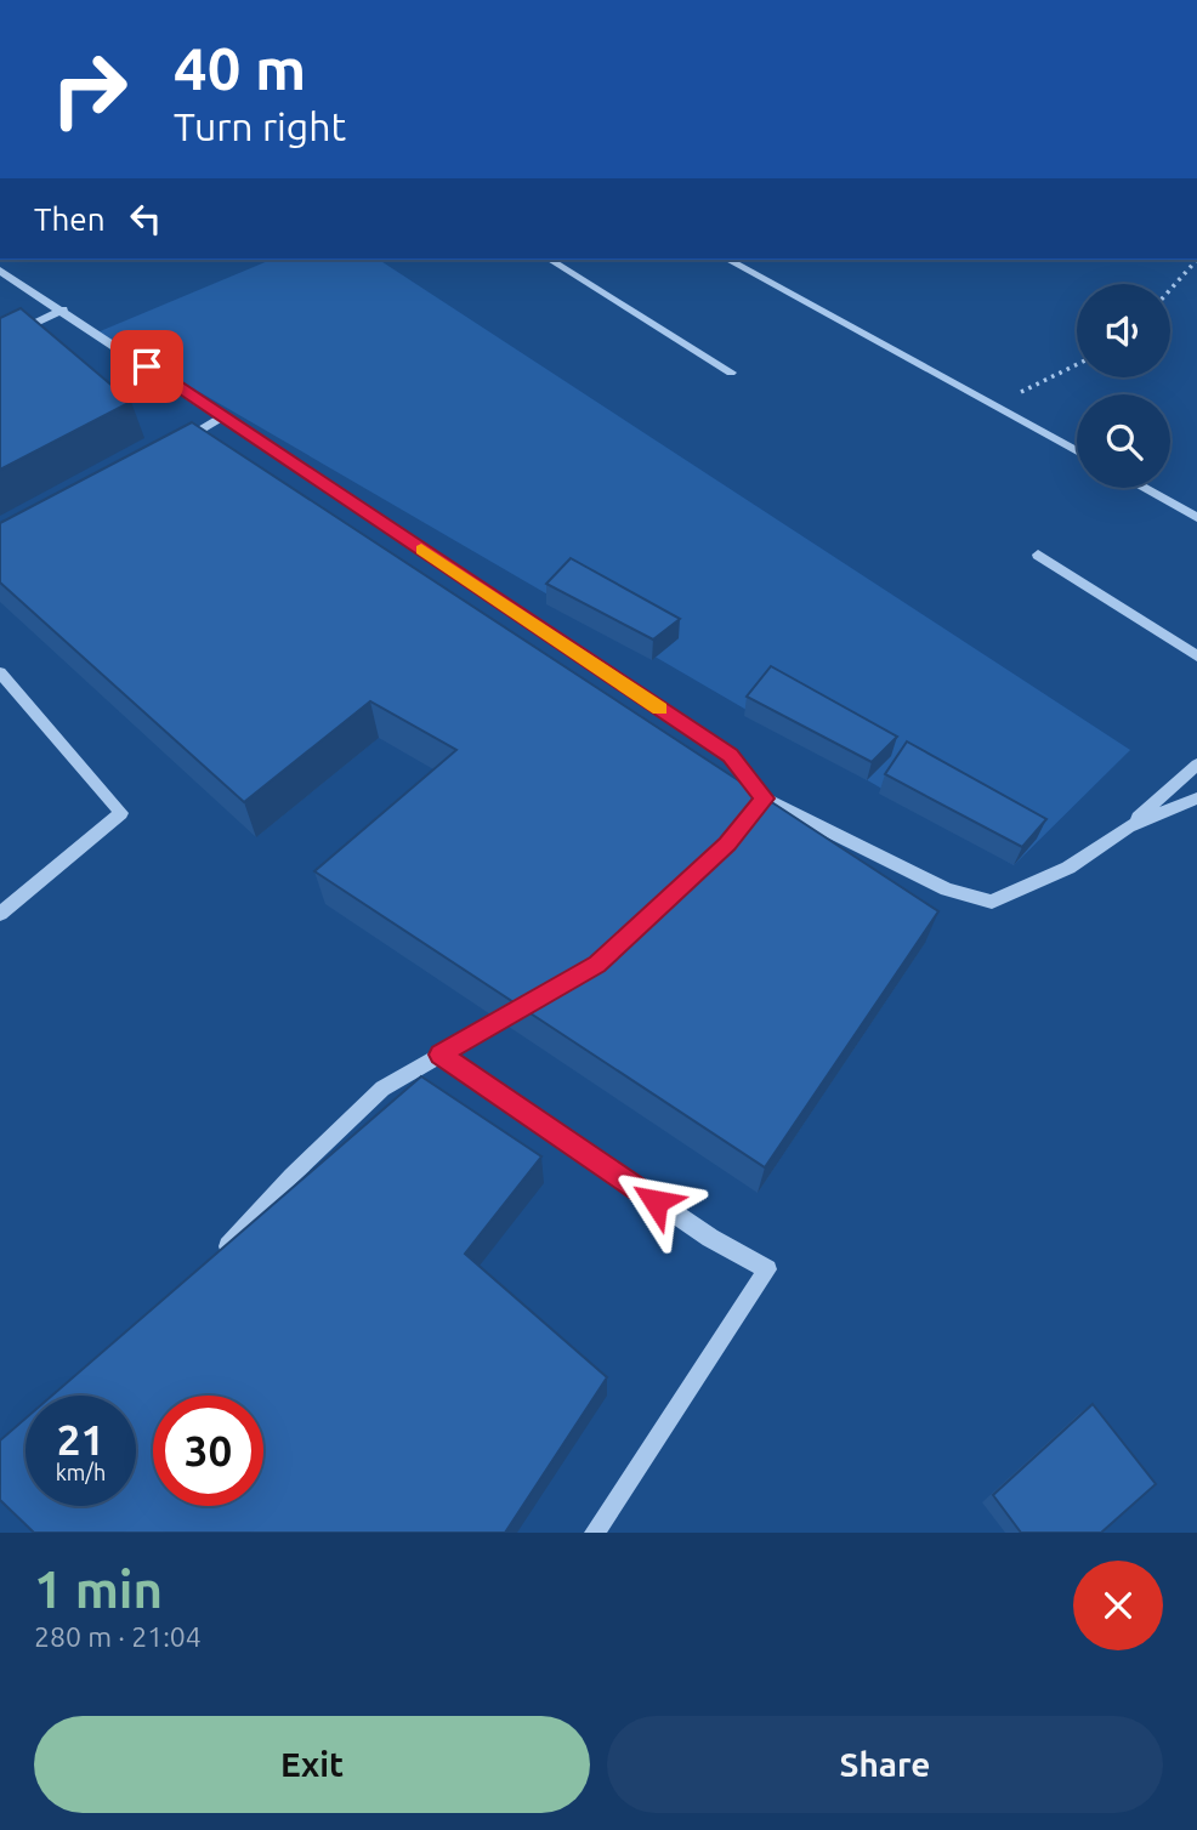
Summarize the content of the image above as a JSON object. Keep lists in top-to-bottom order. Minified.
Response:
{"page":{"turn":["40 m","Turn right"],"then":"Then","speed":"21 km/h","limit":"30","heading":["1 min","280 m · 21:04"],"buttons":["Exit","Share"]}}
